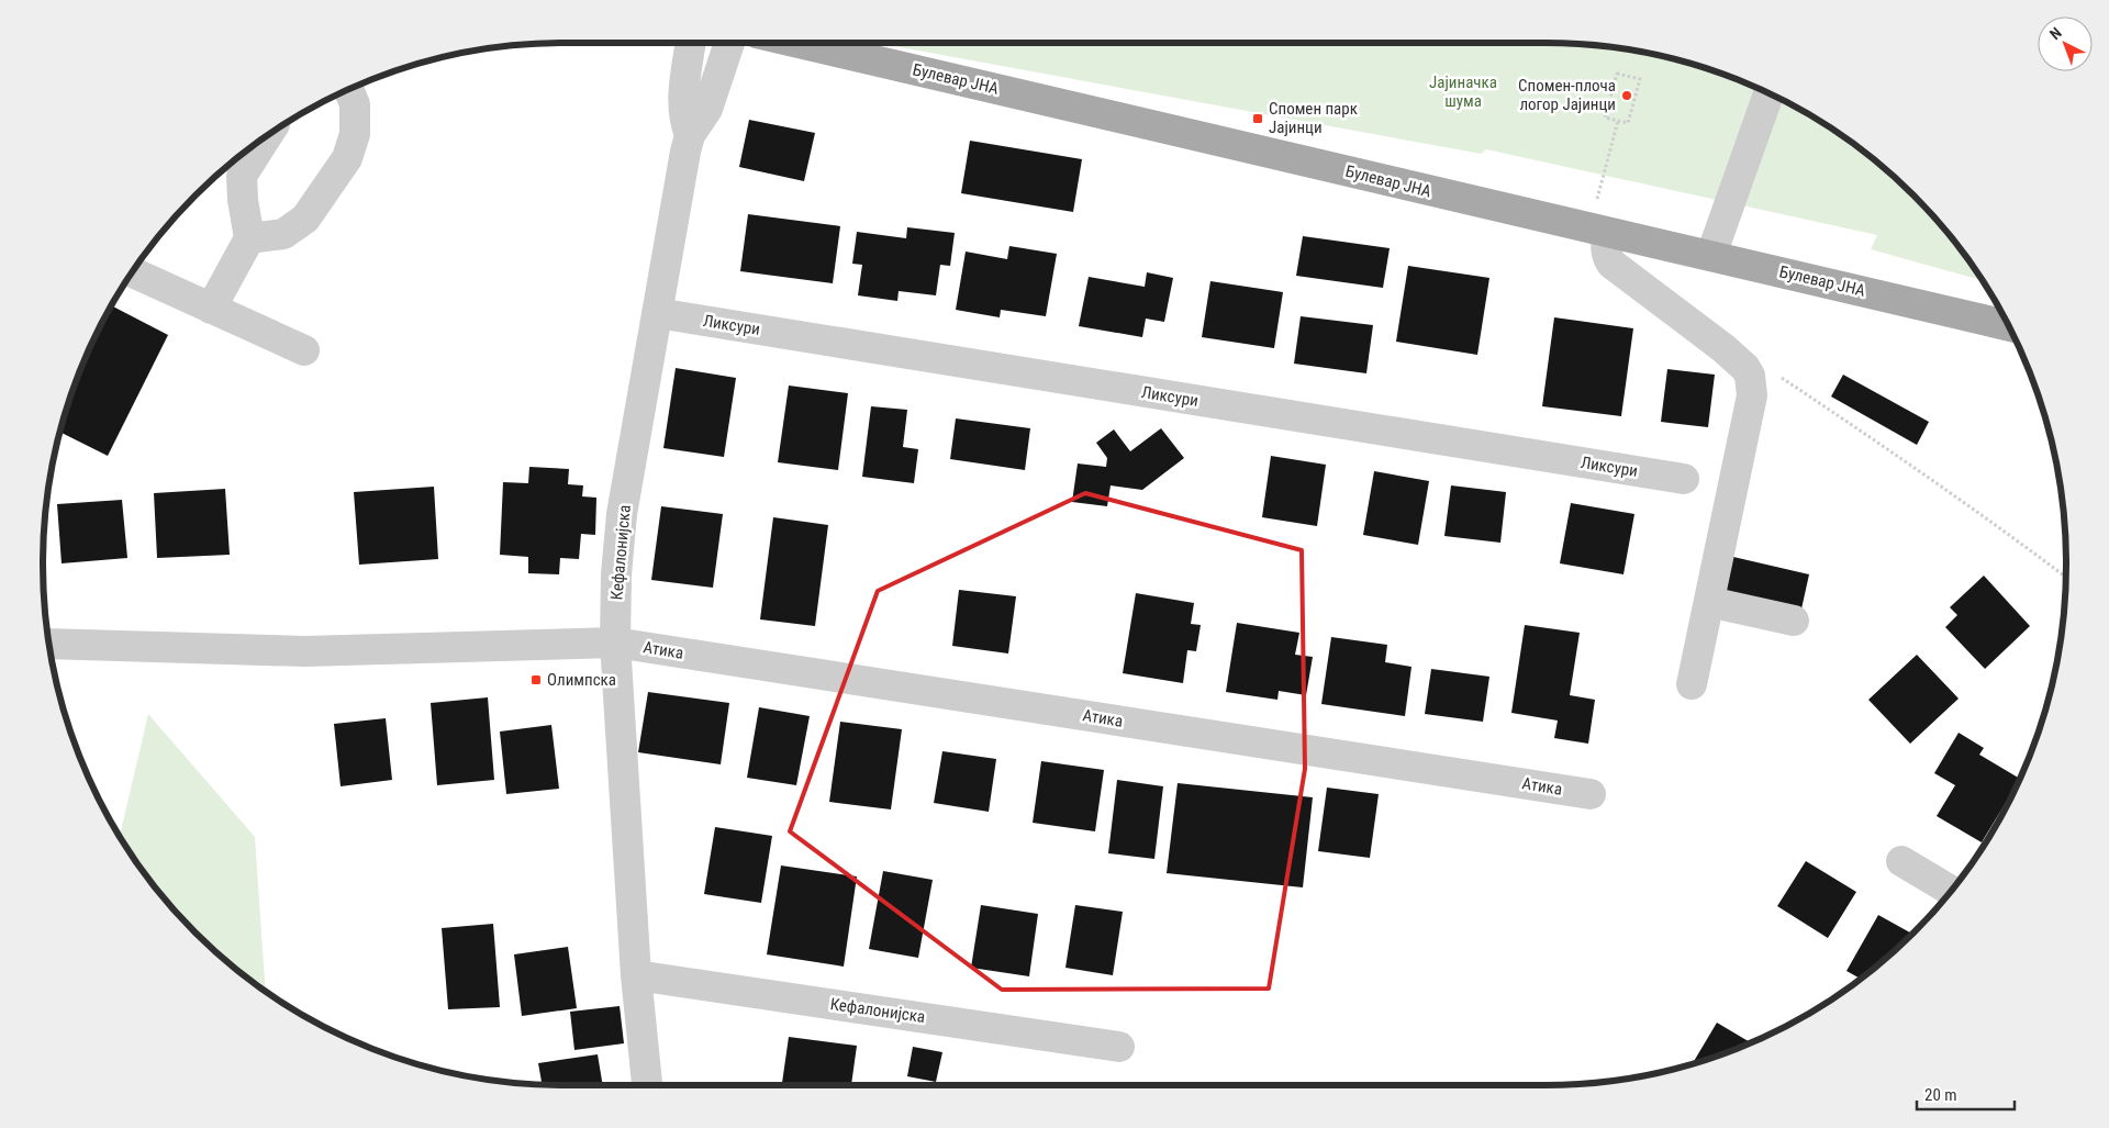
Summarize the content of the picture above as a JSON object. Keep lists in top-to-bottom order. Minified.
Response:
{"streets":{"main road":["Булевар ЈНА"],"street":["Ликсури","Кефалонијска","Атика"]},"crossings":[["Ликсури","Кефалонијска"],["Кефалонијска","Атика"]],"parks":["Јајиначка шума"],"places":{"other":["Спомен-плоча логор Јајинци"],"transit":["Спомен парк Јајинци","Олимпска"]},"scale_bar":"20 m","north":"top left"}
